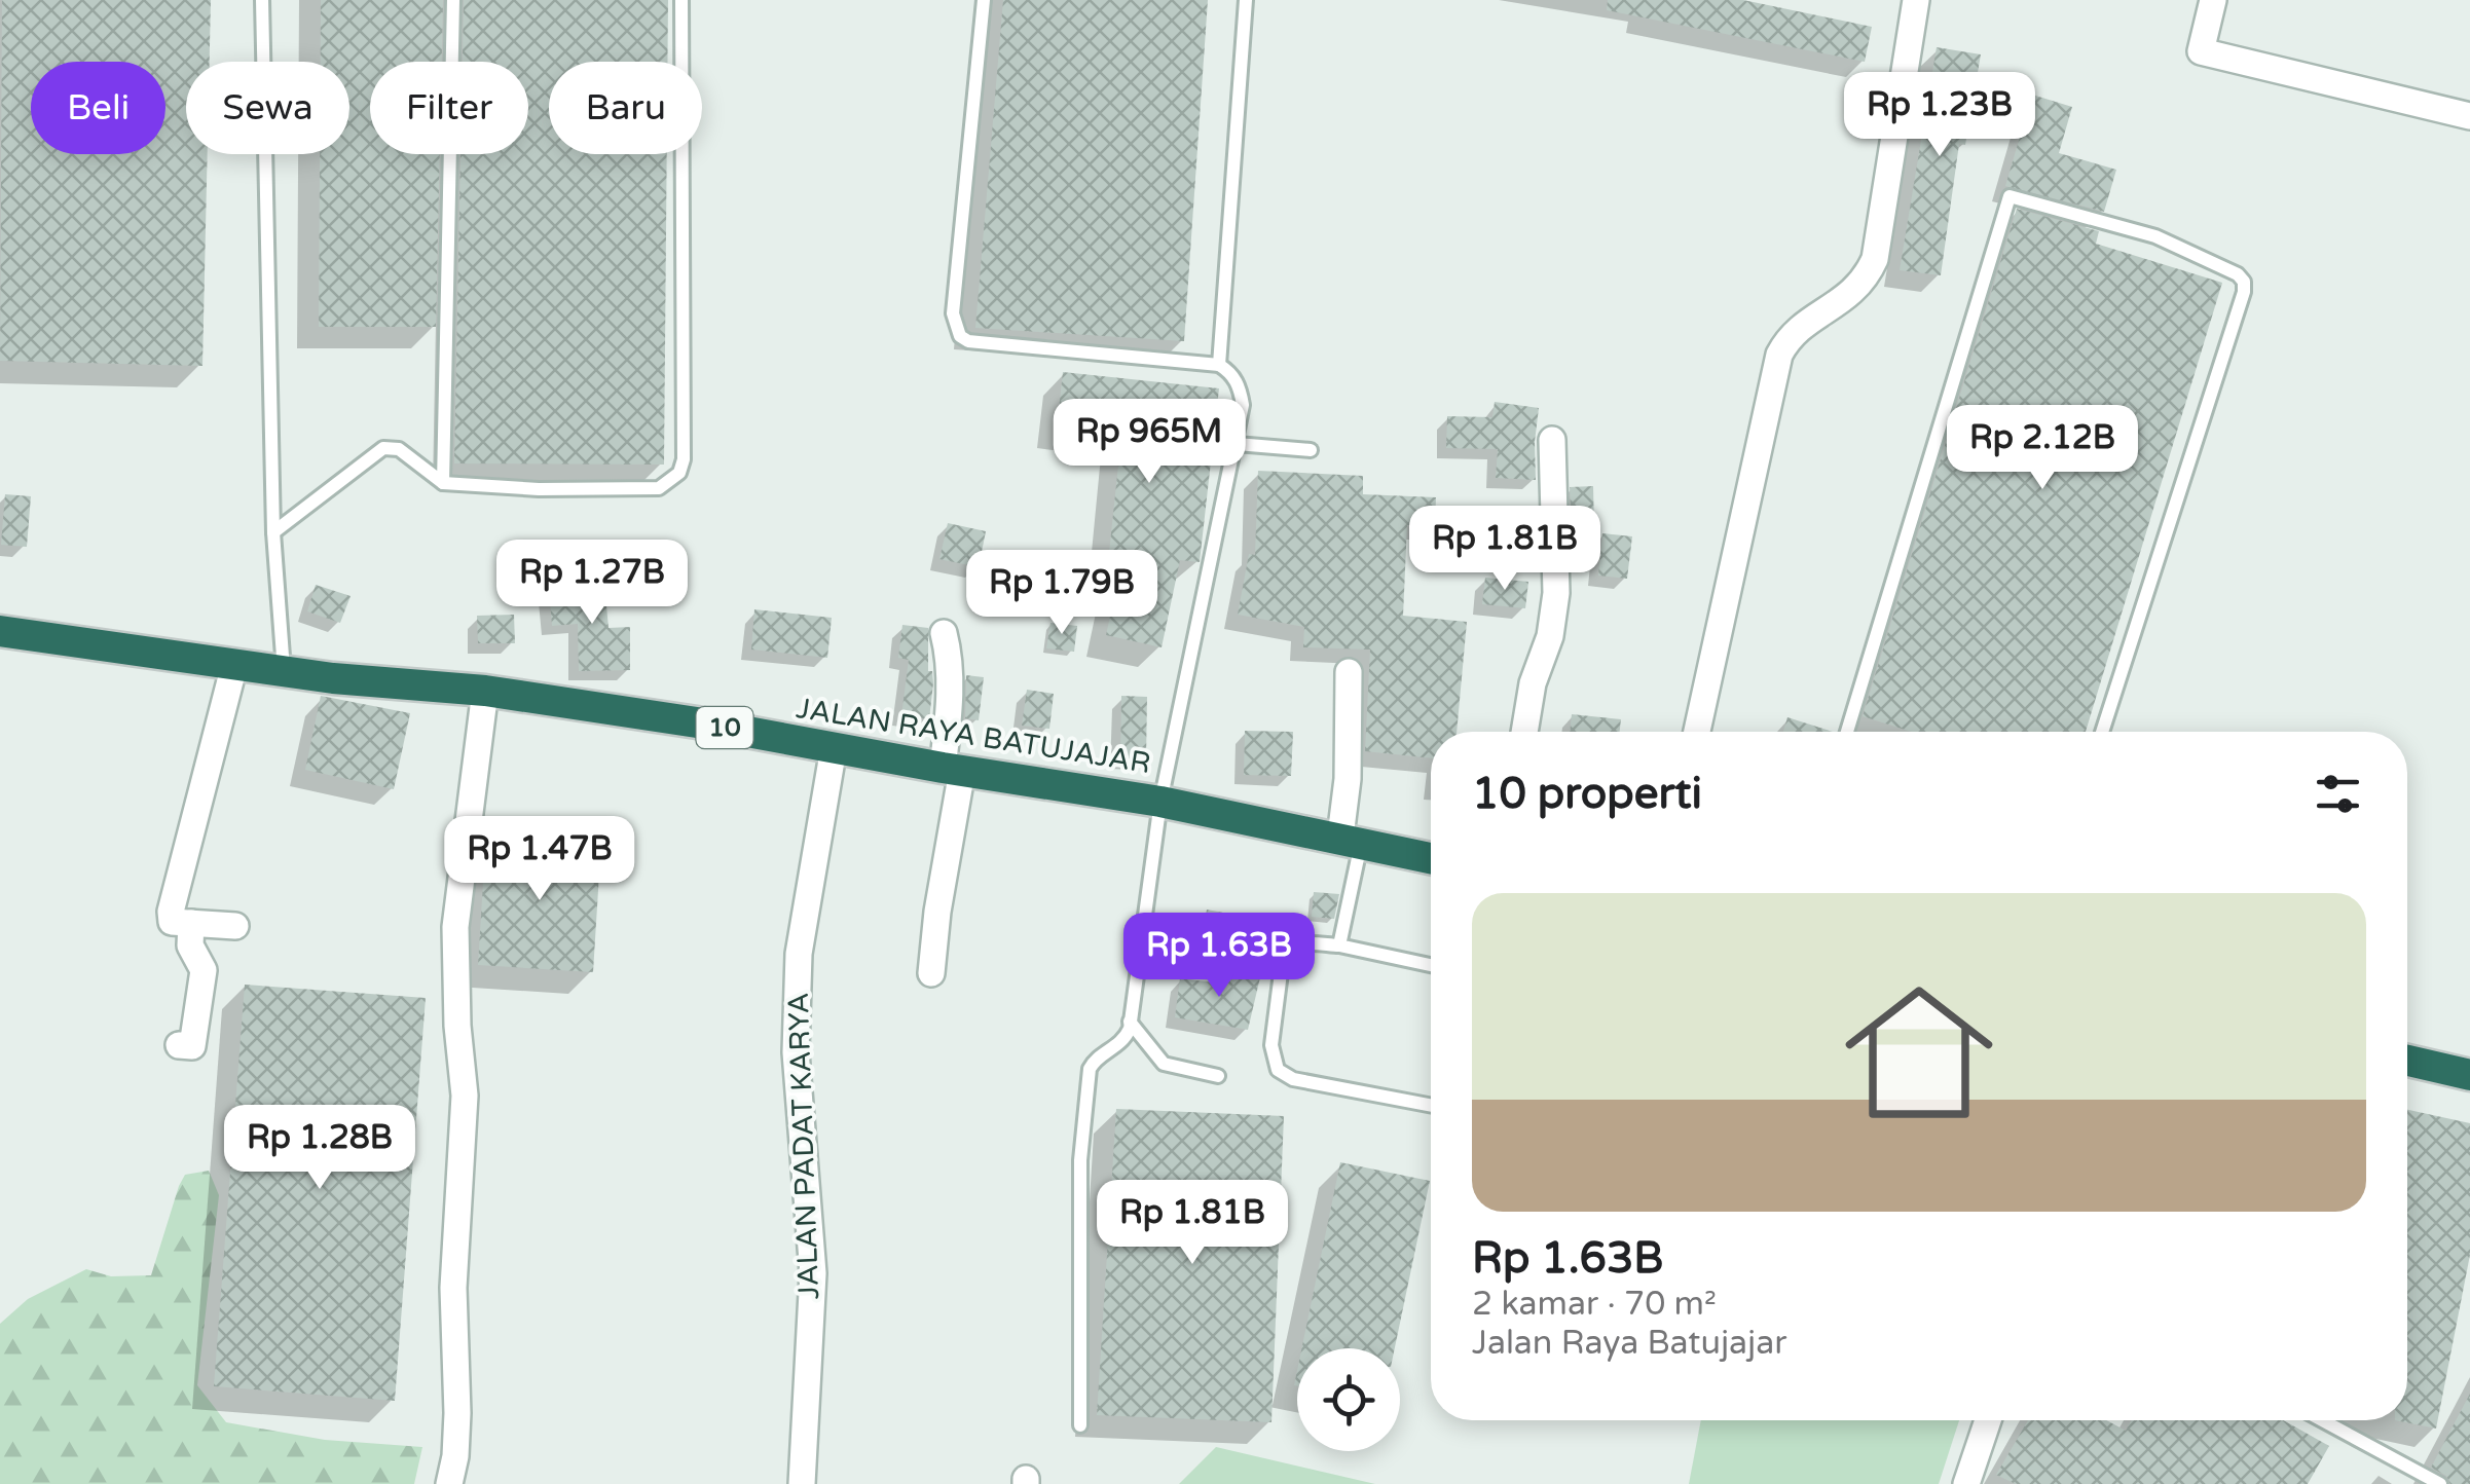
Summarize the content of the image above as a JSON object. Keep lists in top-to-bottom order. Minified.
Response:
{"streets":{"highway":["10","JALAN RAYA BATUJAJAR"],"street":["JALAN PADAT KARYA"]},"crossings":[["JALAN RAYA BATUJAJAR","JALAN PADAT KARYA"]],"page":{"chip":["Beli","Sewa","Filter","Baru"],"price":["Rp 1.23B","Rp 965M","Rp 2.12B","Rp 1.81B","Rp 1.27B","Rp 1.79B","Rp 1.47B","Rp 1.63B","Rp 1.28B","Rp 1.81B"],"heading":"10 properti","list":[{"name":"Rp 1.63B","note":"2 kamar · 70 m² · Jalan Raya Batujajar"}]}}
